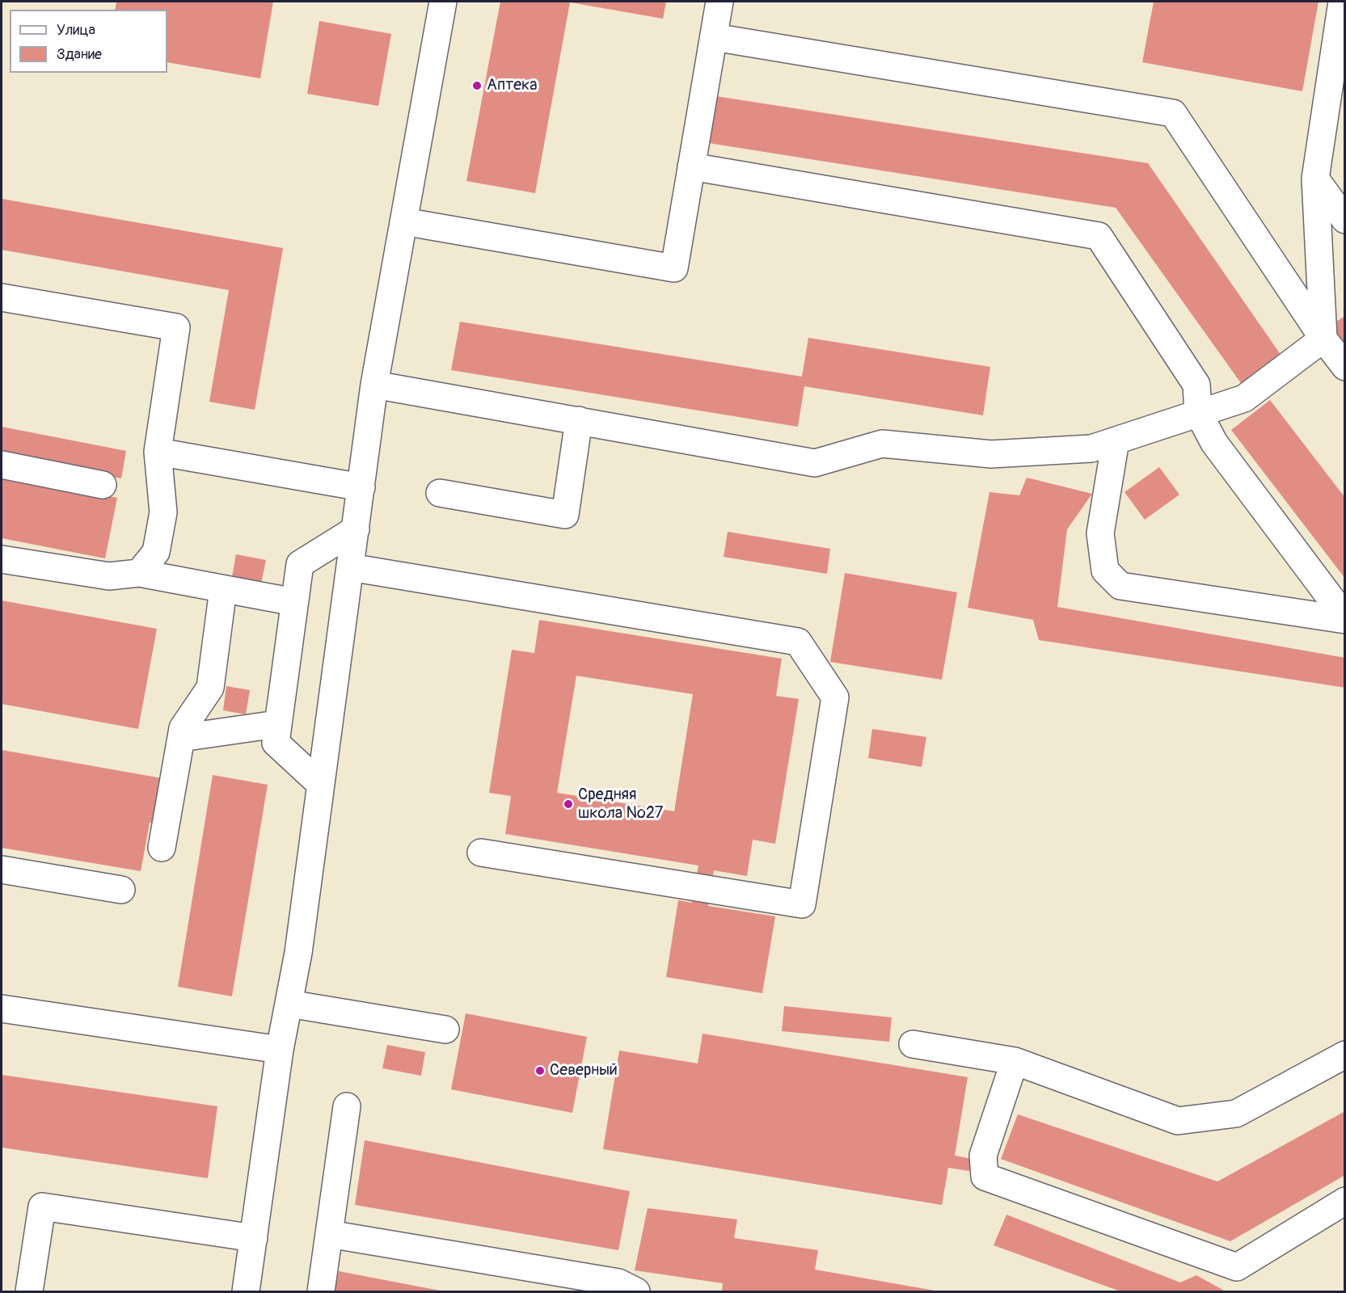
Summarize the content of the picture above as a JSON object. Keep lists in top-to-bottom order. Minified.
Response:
{"places":["Аптека","Средняя школа №27","Северный"],"legend":["Улица","Здание"]}
